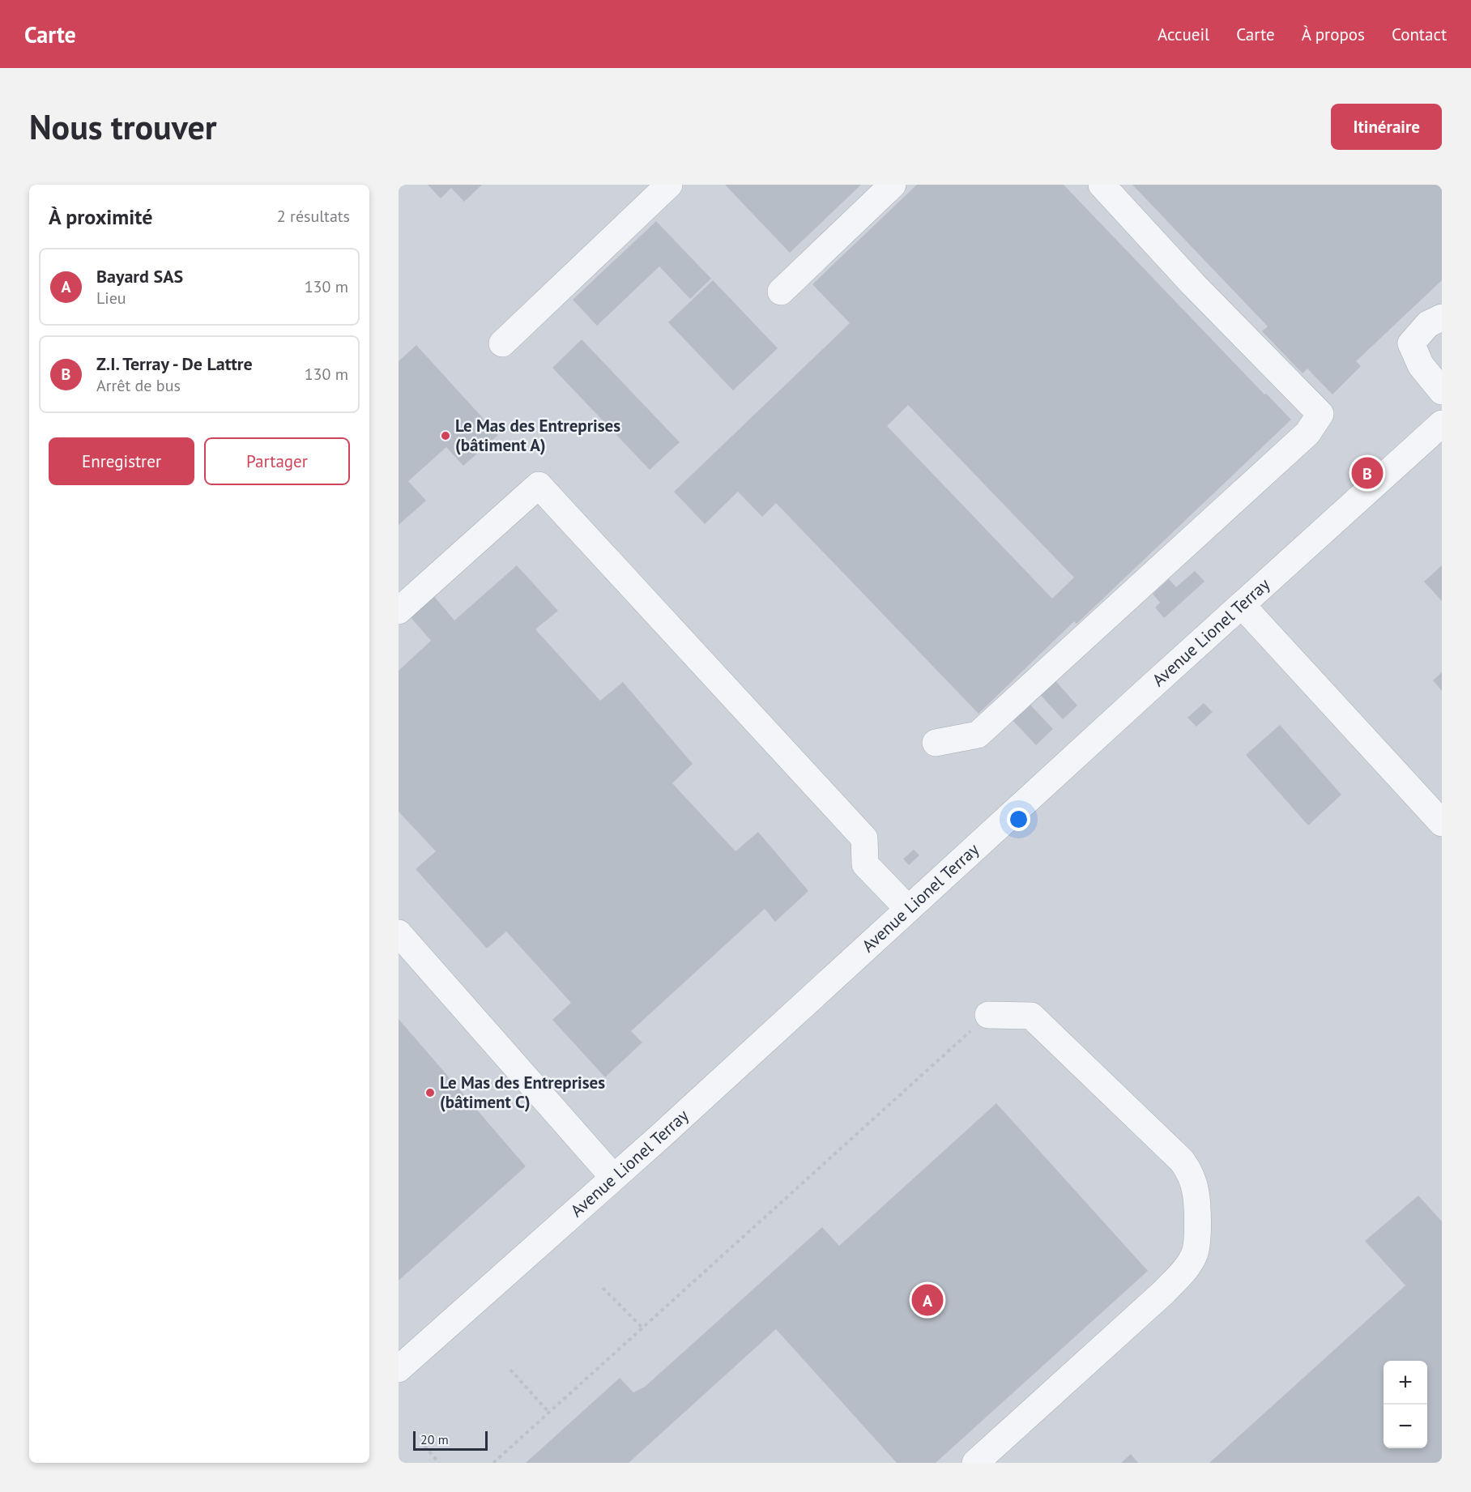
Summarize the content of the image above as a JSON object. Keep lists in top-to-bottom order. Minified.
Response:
{"streets":{"street":["Avenue Lionel Terray"]},"places":["Le Mas des Entreprises (bâtiment A)","Le Mas des Entreprises (bâtiment C)"],"scale_bar":"20 m","page":{"header":"Carte","nav":["Accueil","Carte","À propos","Contact"],"buttons":["Itinéraire",["Enregistrer","Partager"]],"title":"Nous trouver","heading":["À proximité","2 résultats"],"list":[{"mark":"A","name":"Bayard SAS","note":"Lieu","value":"130 m"},{"mark":"B","name":"Z.I. Terray - De Lattre","note":"Arrêt de bus","value":"130 m"}],"pins":["B","A"],"map_buttons":["+","−"],"scale":"20 m"}}
